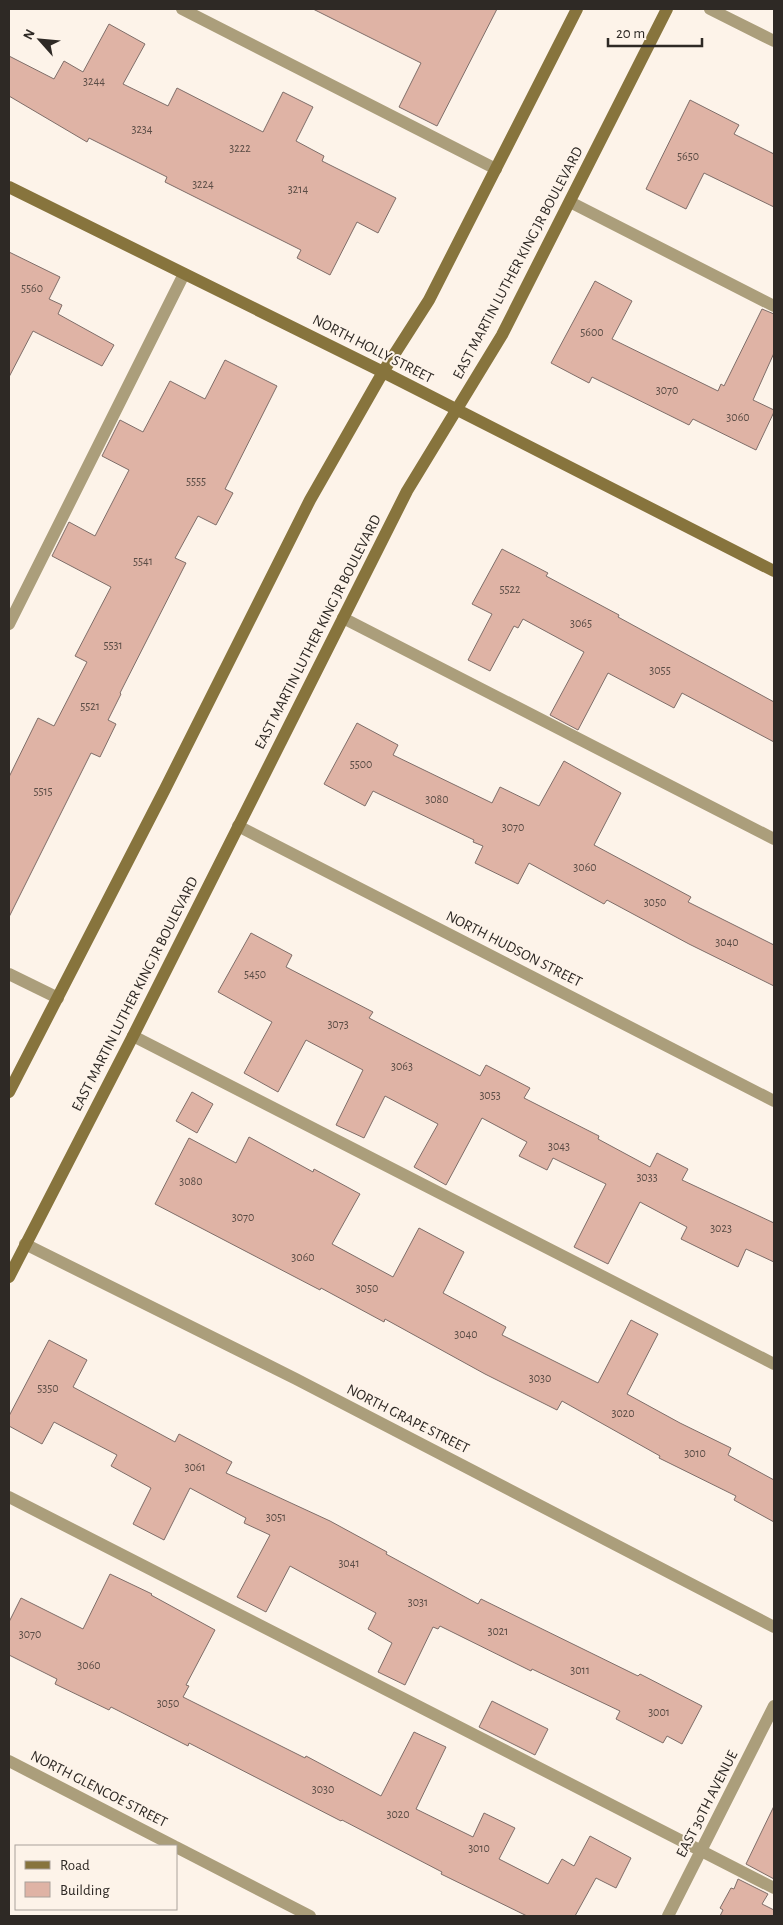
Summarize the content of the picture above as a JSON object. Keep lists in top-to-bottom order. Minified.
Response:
{"streets":{"main road":["EAST MARTIN LUTHER KING JR BOULEVARD","NORTH HOLLY STREET"],"street":["NORTH HUDSON STREET","NORTH GRAPE STREET","NORTH GLENCOE STREET","EAST 30TH AVENUE"]},"crossings":[["EAST MARTIN LUTHER KING JR BOULEVARD","NORTH HOLLY STREET"],["EAST MARTIN LUTHER KING JR BOULEVARD","NORTH HUDSON STREET"],["EAST MARTIN LUTHER KING JR BOULEVARD","NORTH GRAPE STREET"]],"house_numbers":["3244","3234","3222","5650","3224","3214","5560","5600","3070","3060","5555","5541","5522","3065","5531","3055","5521","5500","5515","3080","3070","3060","3050","3040","5450","3073","3063","3053","3043","3033","3080","3070","3023","3060","3050","3040","3030","5350","3020","3010","3061","3051","3041","3031","3021","3070","3060","3011","3050","3001","3030","3020","3010"],"legend":["Road","Building"],"scale_bar":"20 m","north":"top left"}
